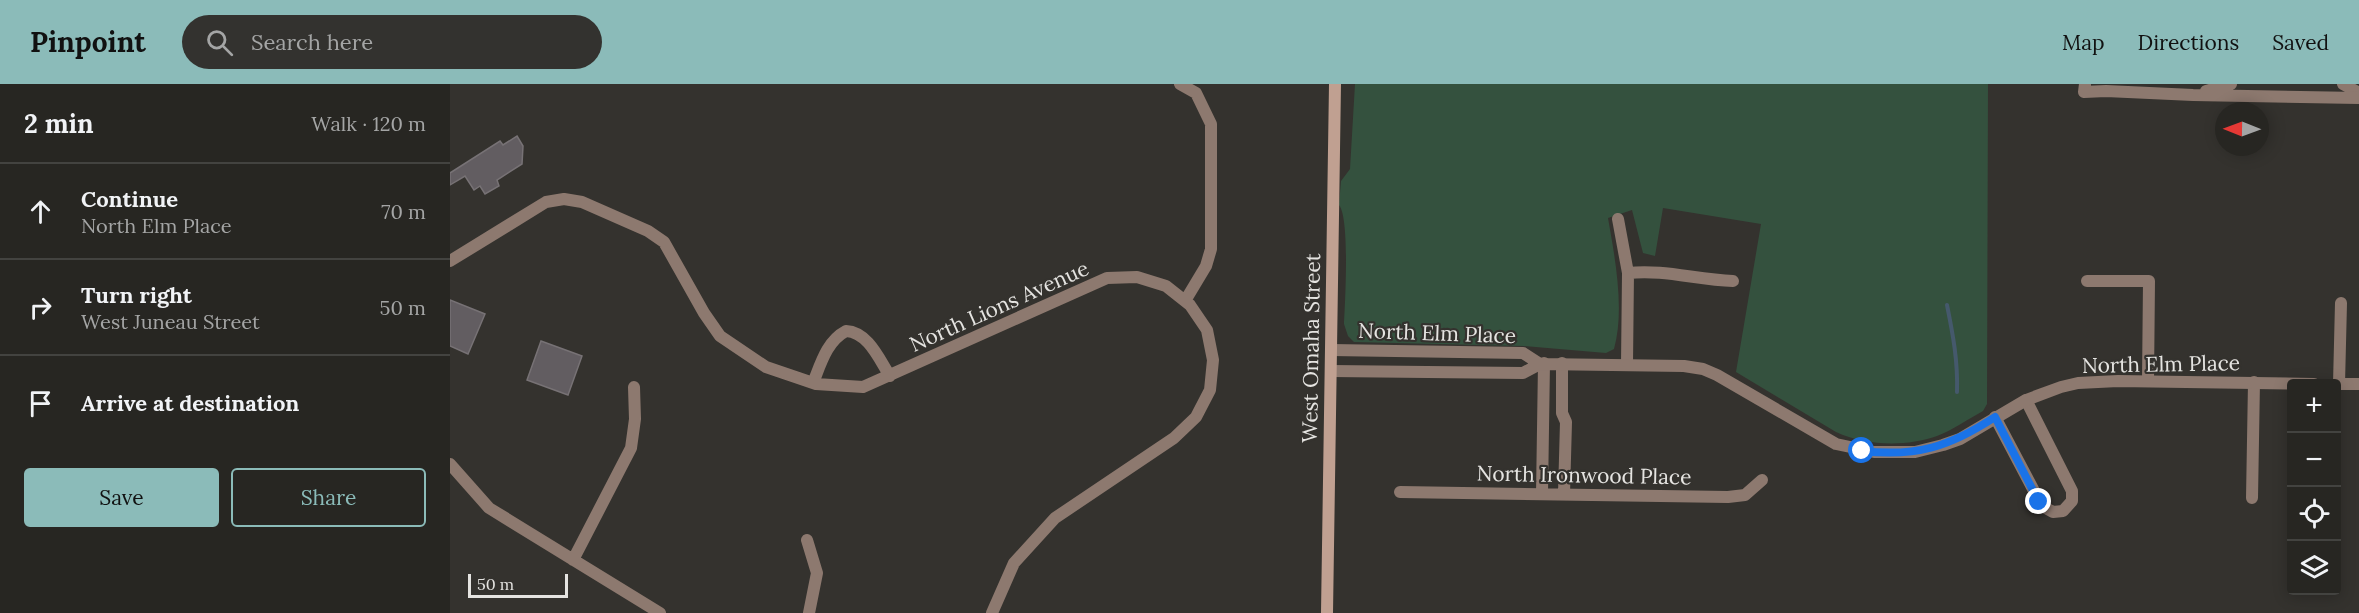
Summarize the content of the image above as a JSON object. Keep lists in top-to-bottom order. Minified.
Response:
{"streets":{"main road":["West Omaha Street"],"street":["North Lions Avenue","North Elm Place","North Ironwood Place"]},"crossings":[["North Elm Place","West Omaha Street"]],"scale_bar":"50 m","north":"left","page":{"header":"Pinpoint","search":"Search here","nav":["Map","Directions","Saved"],"heading":["2 min","Walk · 120 m"],"list":[["Continue","North Elm Place","70 m"],["Turn right","West Juneau Street","50 m"],"Arrive at destination"],"map_buttons":["+","−"],"buttons":["Save","Share"],"scale":"50 m"}}
